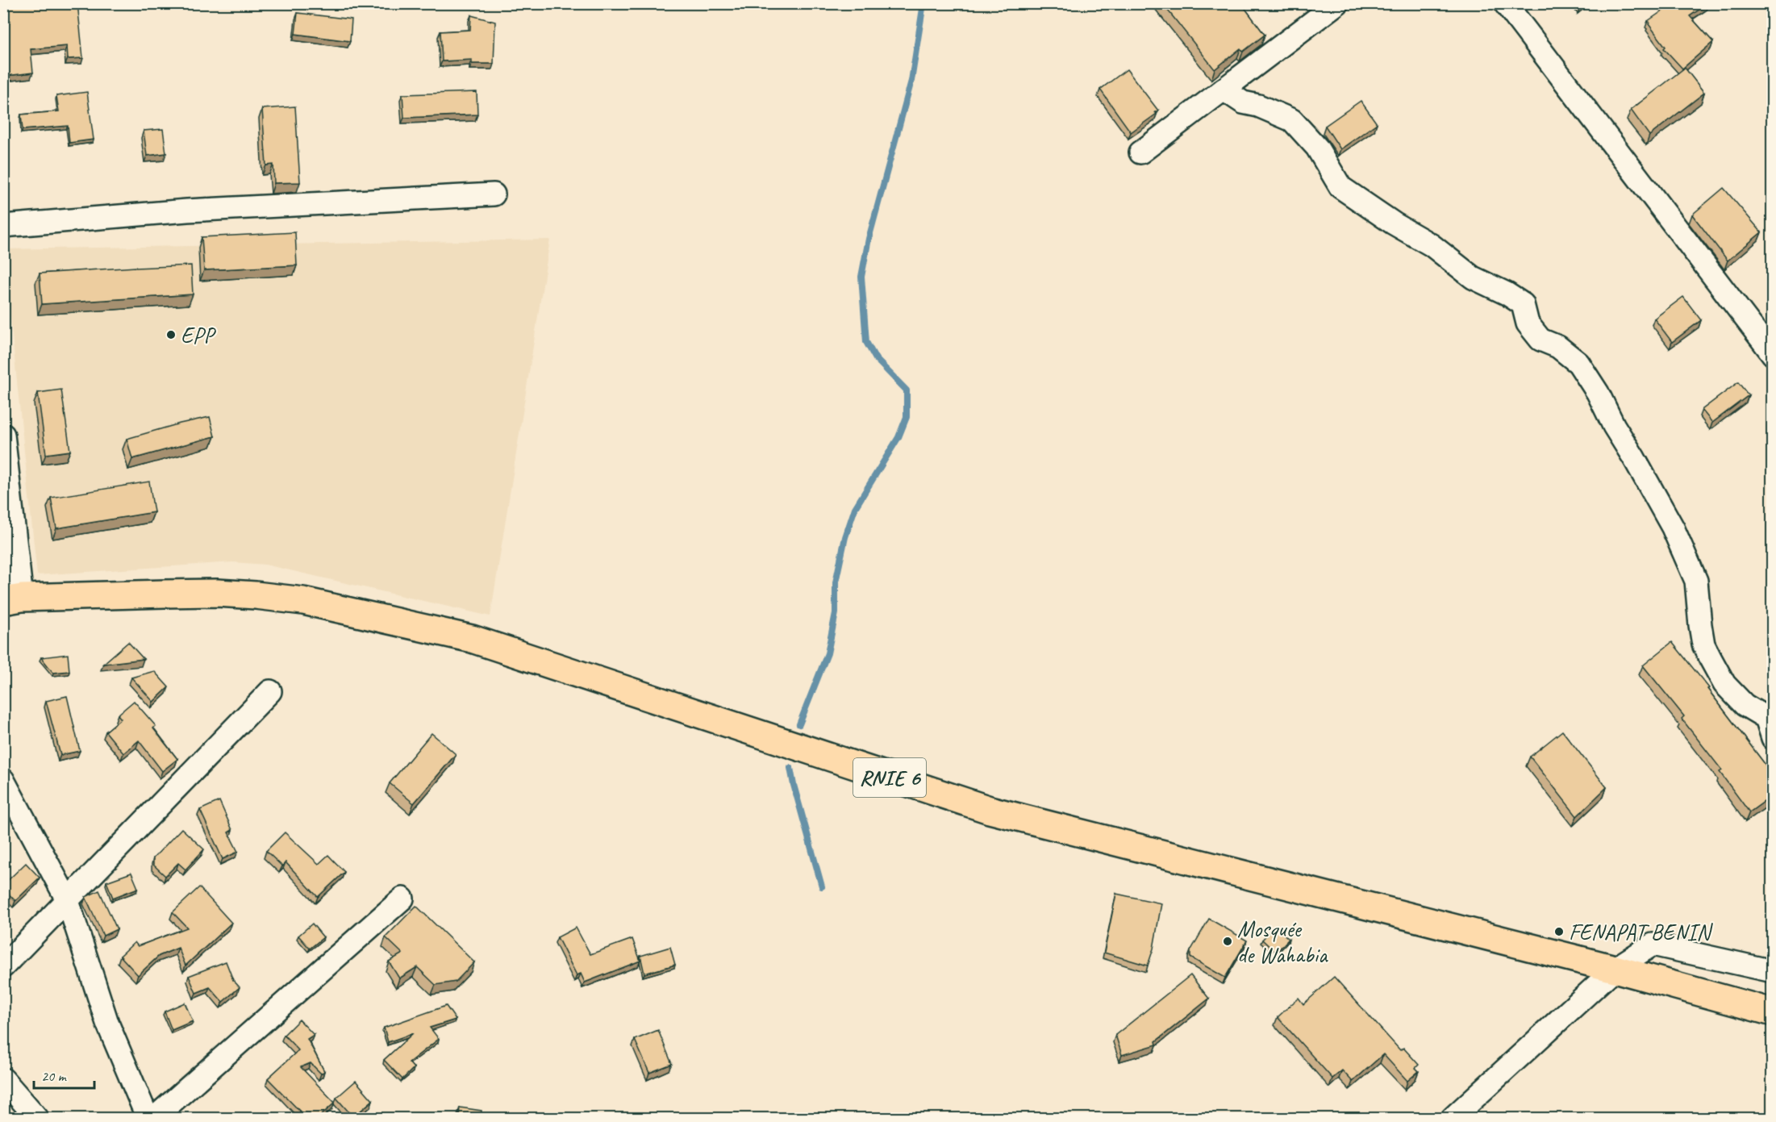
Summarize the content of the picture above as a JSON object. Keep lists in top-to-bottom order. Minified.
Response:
{"streets":{"main road":["RNIE 6"]},"places":["EPP","FENAPAT BENIN","Mosquée de Wahabia"],"scale_bar":"20 m"}
